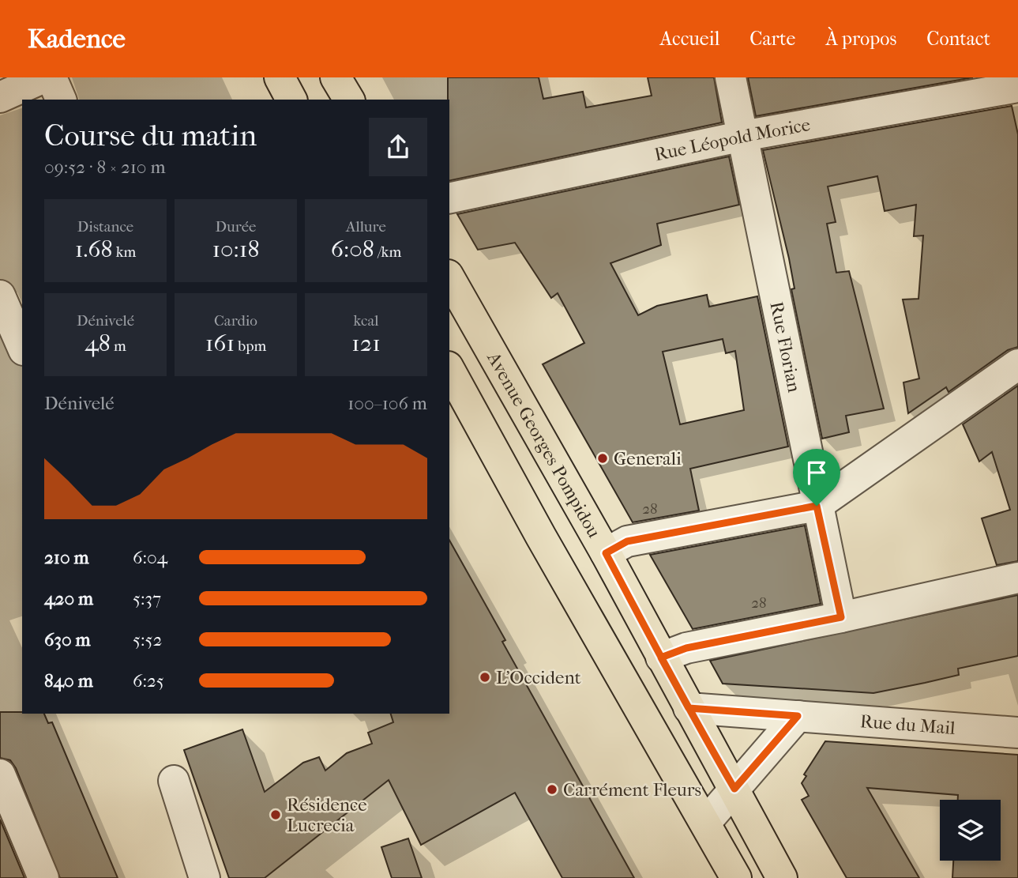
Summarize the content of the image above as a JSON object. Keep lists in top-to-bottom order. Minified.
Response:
{"streets":{"main road":["Avenue Georges Pompidou"],"street":["Rue Léopold Morice","Rue Florian","Rue du Mail"]},"crossings":[["Rue Léopold Morice","Rue Florian"],["Avenue Georges Pompidou","Rue du Mail"]],"places":["Generali","L'Occident","Carrément Fleurs","Résidence Lucrecia"],"house_numbers":["28","28"],"page":{"header":"Kadence","nav":["Accueil","Carte","À propos","Contact"],"heading":["Course du matin","09:52 · 8 × 210 m"],"stats":[["Distance","1.68 km"],["Durée","10:18"],["Allure","6:08 /km"],["Dénivelé","48 m"],["Cardio","161 bpm"],["kcal","121"]],"chart":["Dénivelé","100–106 m"],"list":[{"name":"210 m","note":"6:04"},{"name":"420 m","note":"5:37"},{"name":"630 m","note":"5:52"},{"name":"840 m","note":"6:25"}]}}
